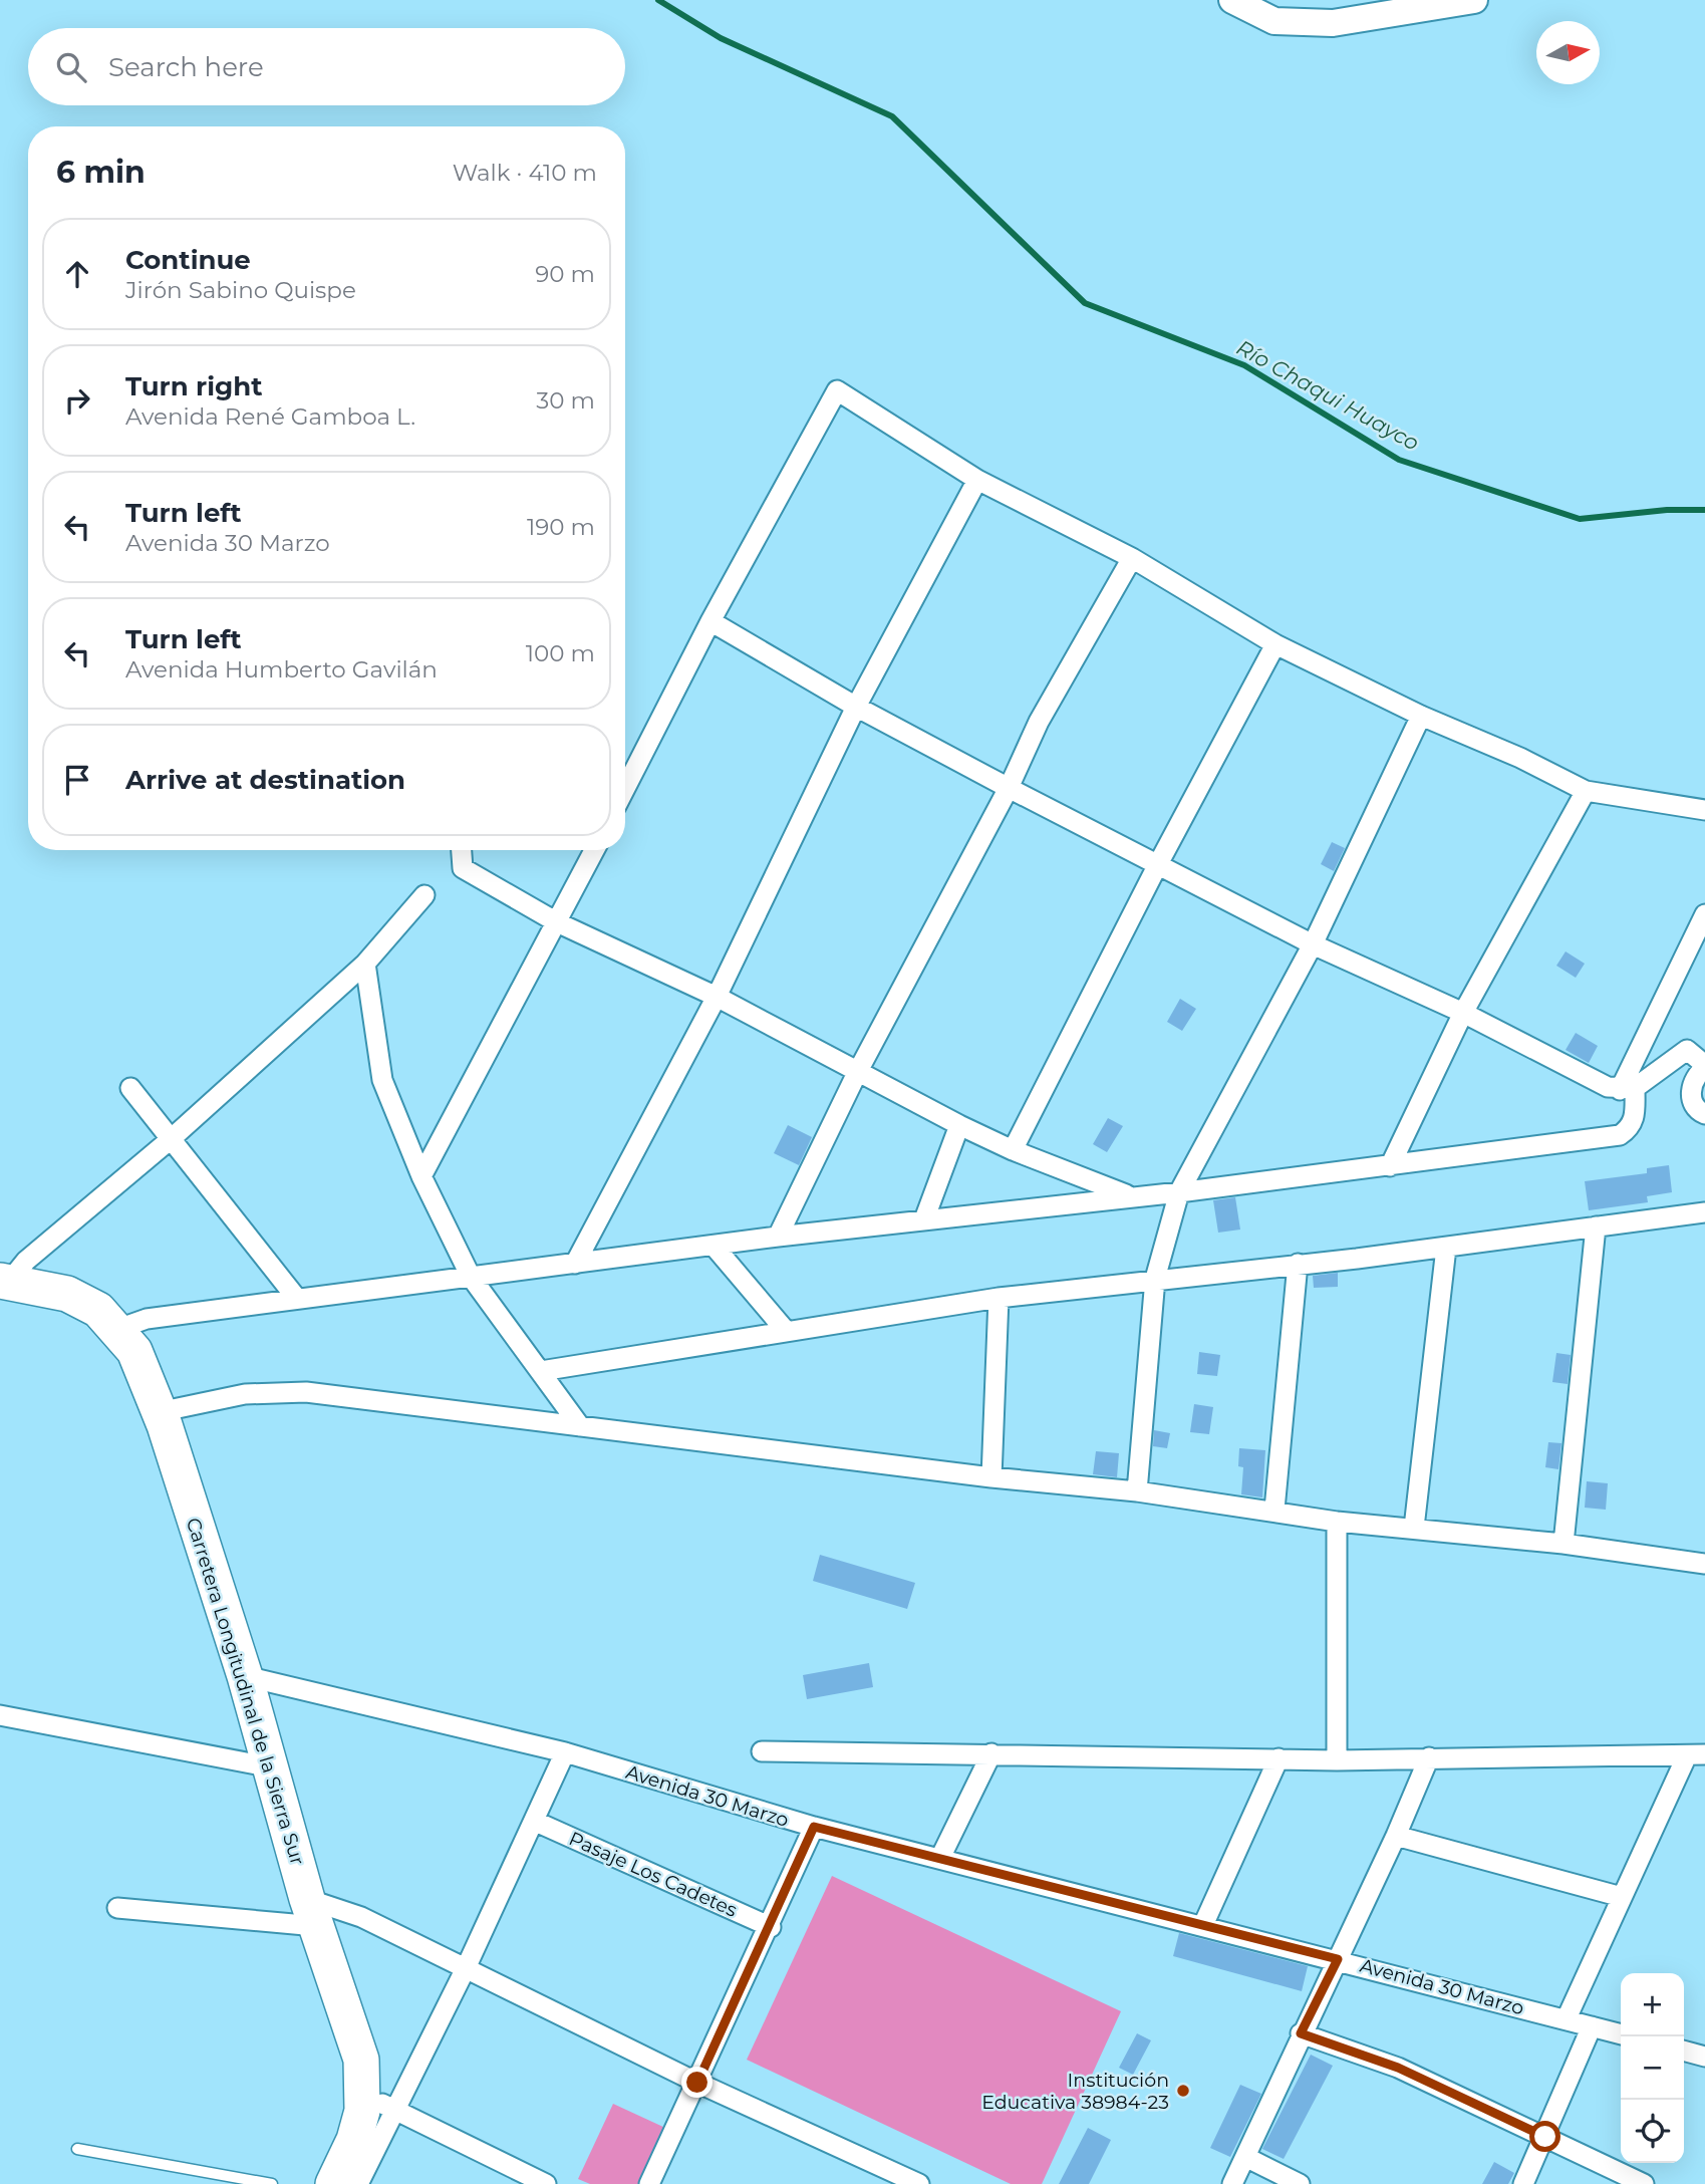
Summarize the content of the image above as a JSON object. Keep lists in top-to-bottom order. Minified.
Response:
{"streets":{"highway":["Carretera Longitudinal de la Sierra Sur"],"street":["Avenida 30 Marzo","Pasaje Los Cadetes"]},"crossings":[["Carretera Longitudinal de la Sierra Sur","Avenida 30 Marzo"]],"water":["Río Chaqui Huayco"],"places":["Institución Educativa 38984-23"],"north":"right","page":{"search":"Search here","heading":["6 min","Walk · 410 m"],"list":[["Continue","Jirón Sabino Quispe","90 m"],["Turn right","Avenida René Gamboa L.","30 m"],["Turn left","Avenida 30 Marzo","190 m"],["Turn left","Avenida Humberto Gavilán","100 m"],"Arrive at destination"],"map_buttons":["+","−"]}}
